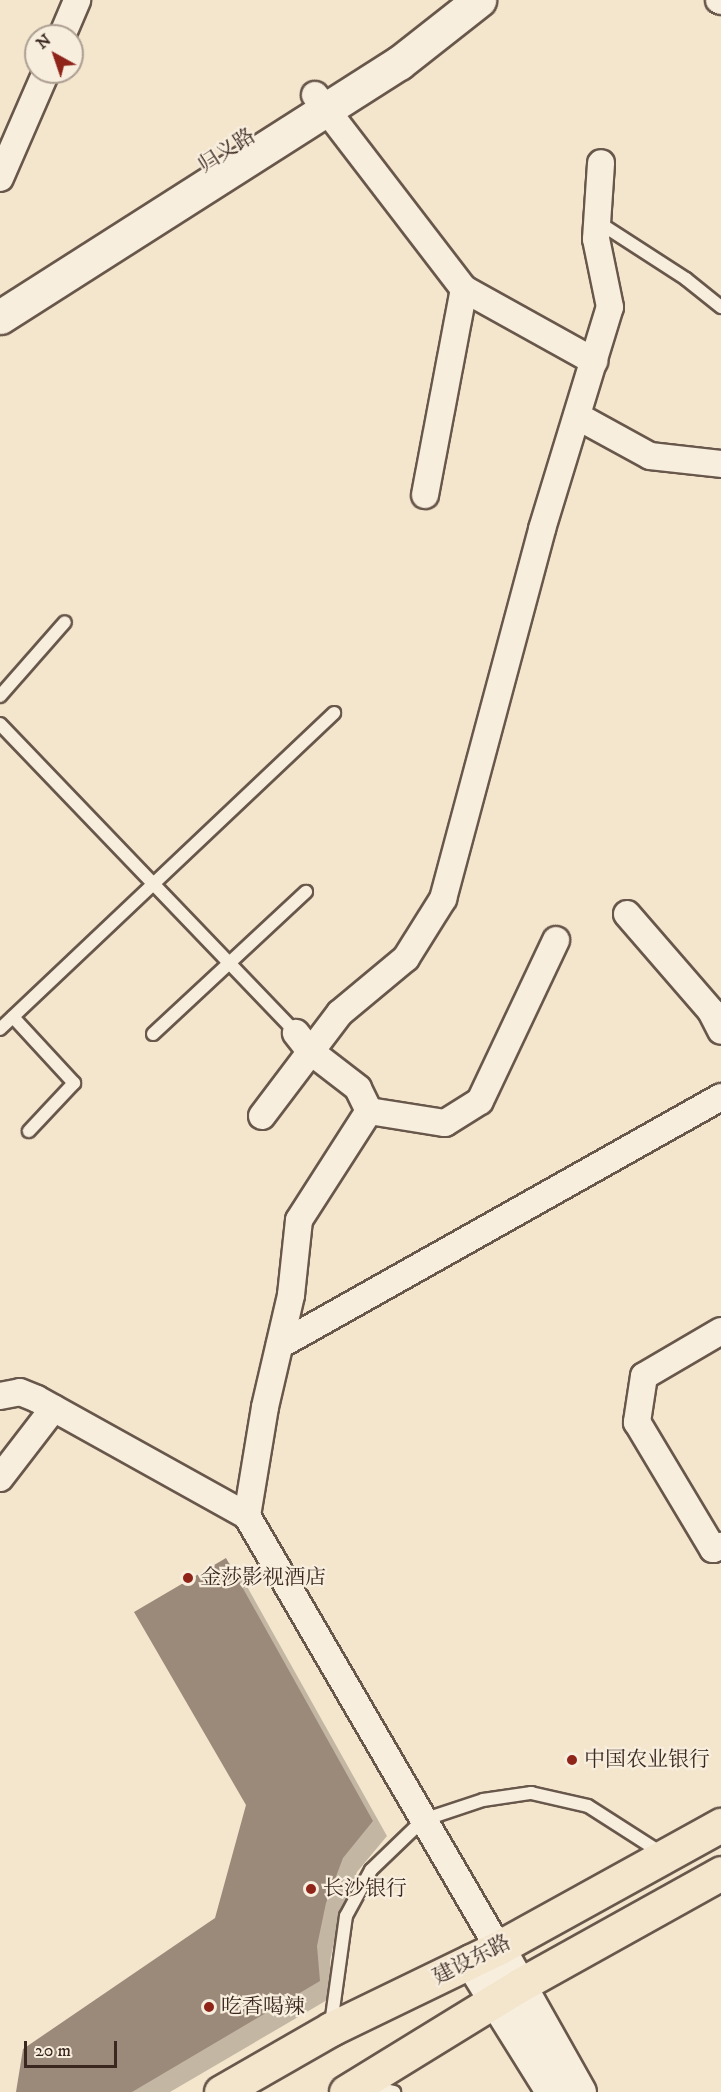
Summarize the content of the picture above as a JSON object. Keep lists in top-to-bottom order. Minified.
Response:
{"streets":{"main road":["建设东路"],"street":["归义路"]},"places":["金莎影视酒店","中国农业银行","长沙银行","吃香喝辣"],"scale_bar":"20 m","north":"top left"}
